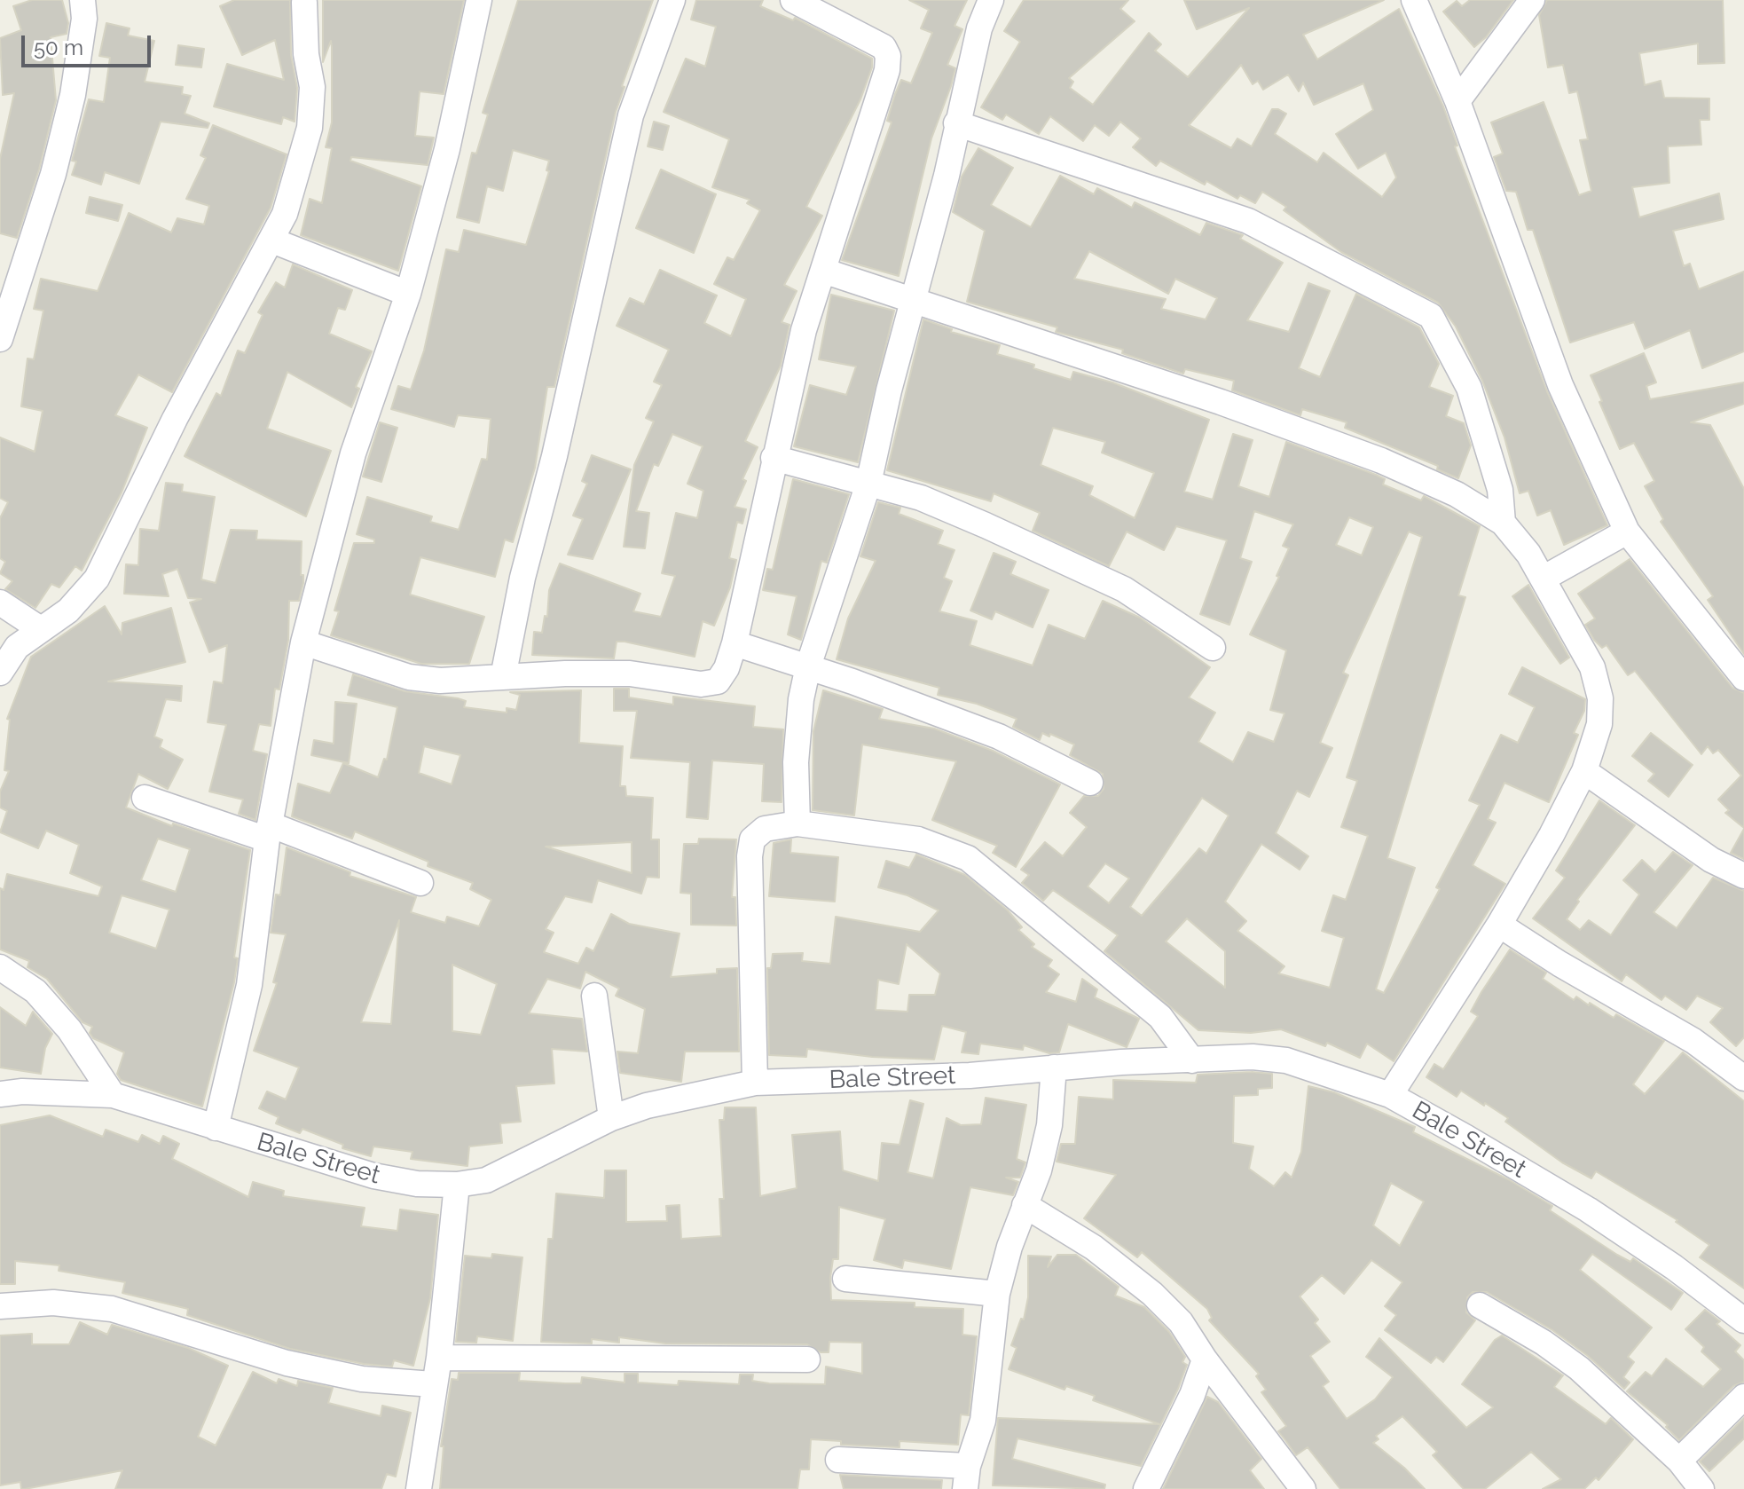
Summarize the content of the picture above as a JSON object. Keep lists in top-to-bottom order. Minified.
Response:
{"streets":{"street":["Bale Street"]},"scale_bar":"50 m"}
